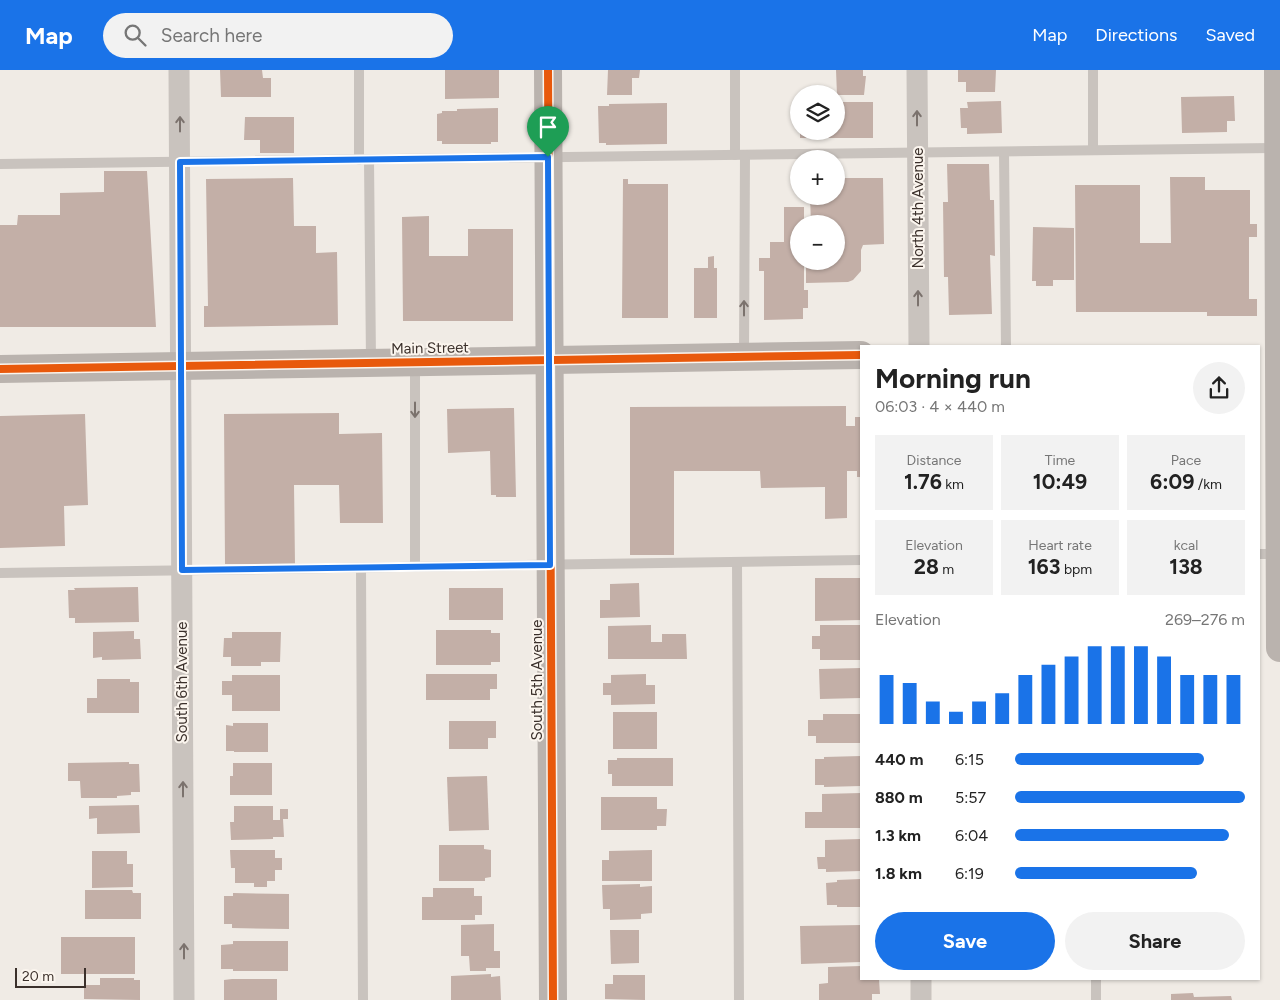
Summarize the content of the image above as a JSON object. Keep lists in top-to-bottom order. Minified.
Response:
{"streets":{"street":["North 4th Avenue","Main Street","South 5th Avenue","South 6th Avenue"]},"crossings":[["Main Street","South 5th Avenue"],["Main Street","South 6th Avenue"]],"one_way":["North 4th Avenue","South 6th Avenue"],"scale_bar":"20 m","page":{"header":"Map","search":"Search here","nav":["Map","Directions","Saved"],"map_buttons":["+","−"],"heading":["Morning run","06:03 · 4 × 440 m"],"stats":[["Distance","1.76 km"],["Time","10:49"],["Pace","6:09 /km"],["Elevation","28 m"],["Heart rate","163 bpm"],["kcal","138"]],"chart":["Elevation","269–276 m"],"list":[{"name":"440 m","note":"6:15"},{"name":"880 m","note":"5:57"},{"name":"1.3 km","note":"6:04"},{"name":"1.8 km","note":"6:19"}],"buttons":["Save","Share"],"scale":"20 m"}}
